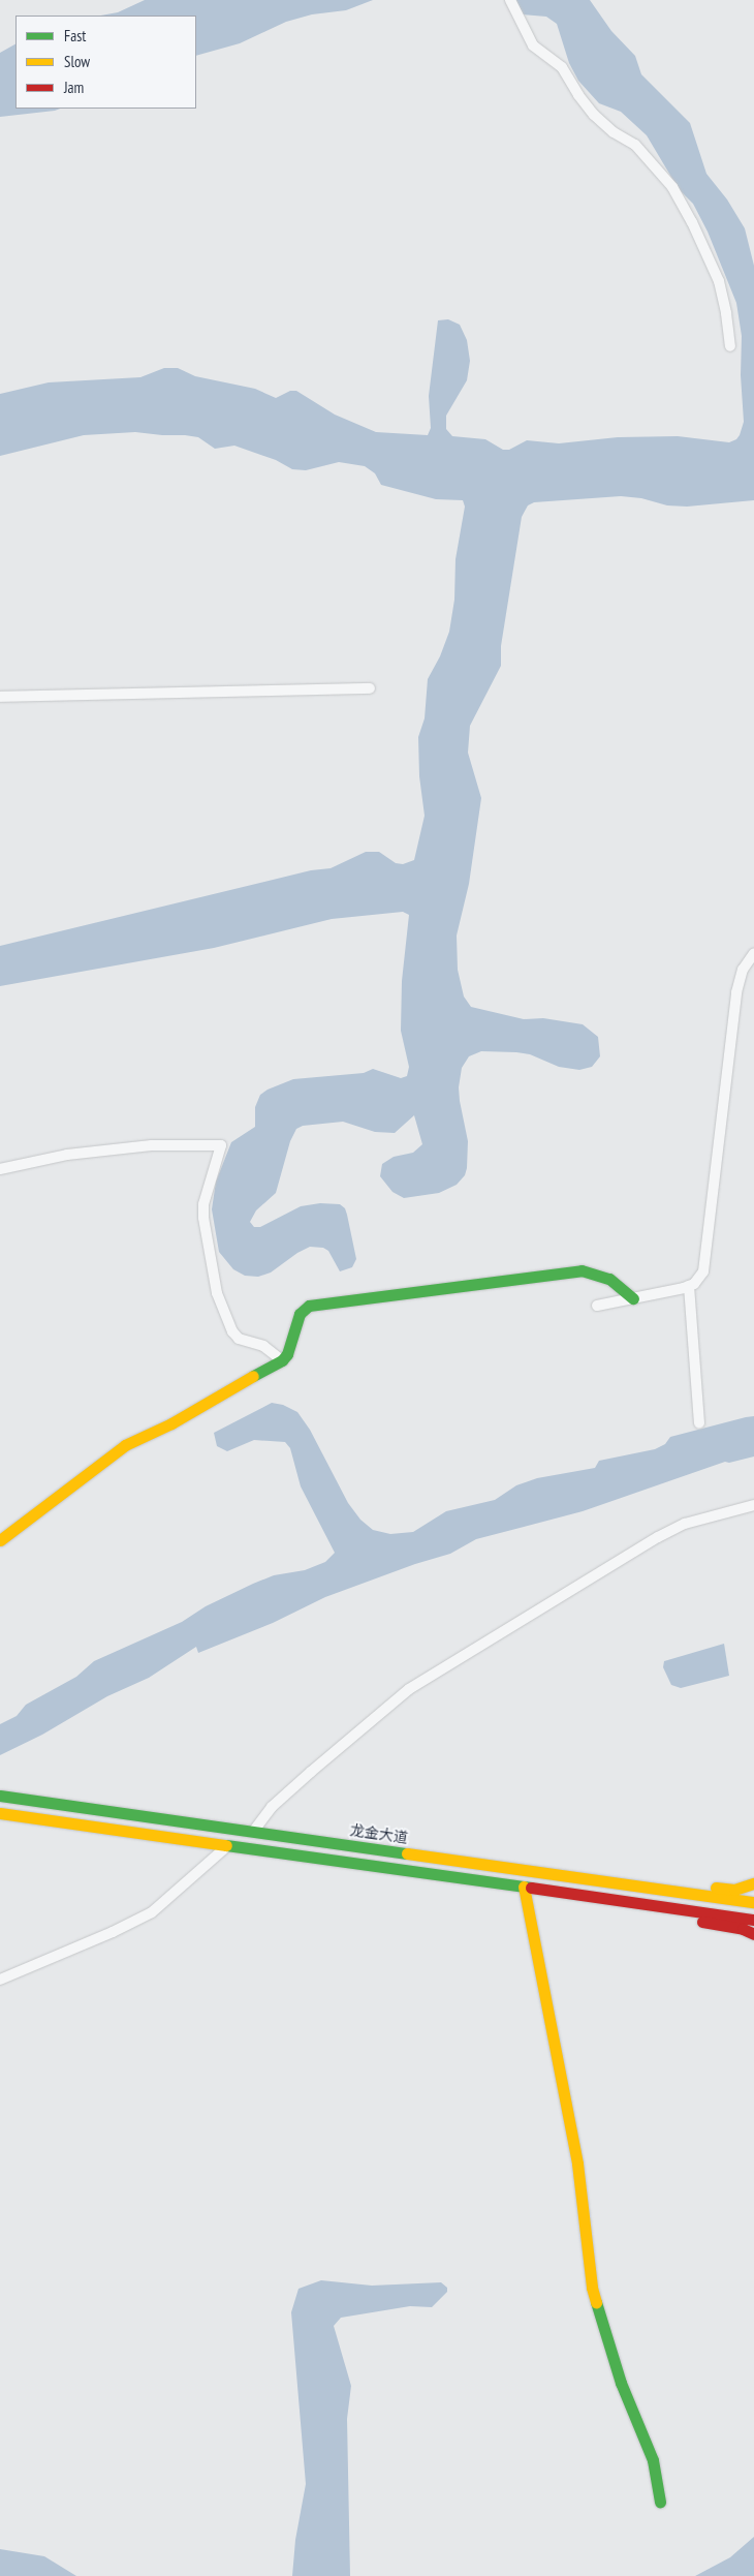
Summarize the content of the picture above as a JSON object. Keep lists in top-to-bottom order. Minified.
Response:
{"streets":{"main road":["龙金大道"]},"legend":["Fast","Slow","Jam"]}
